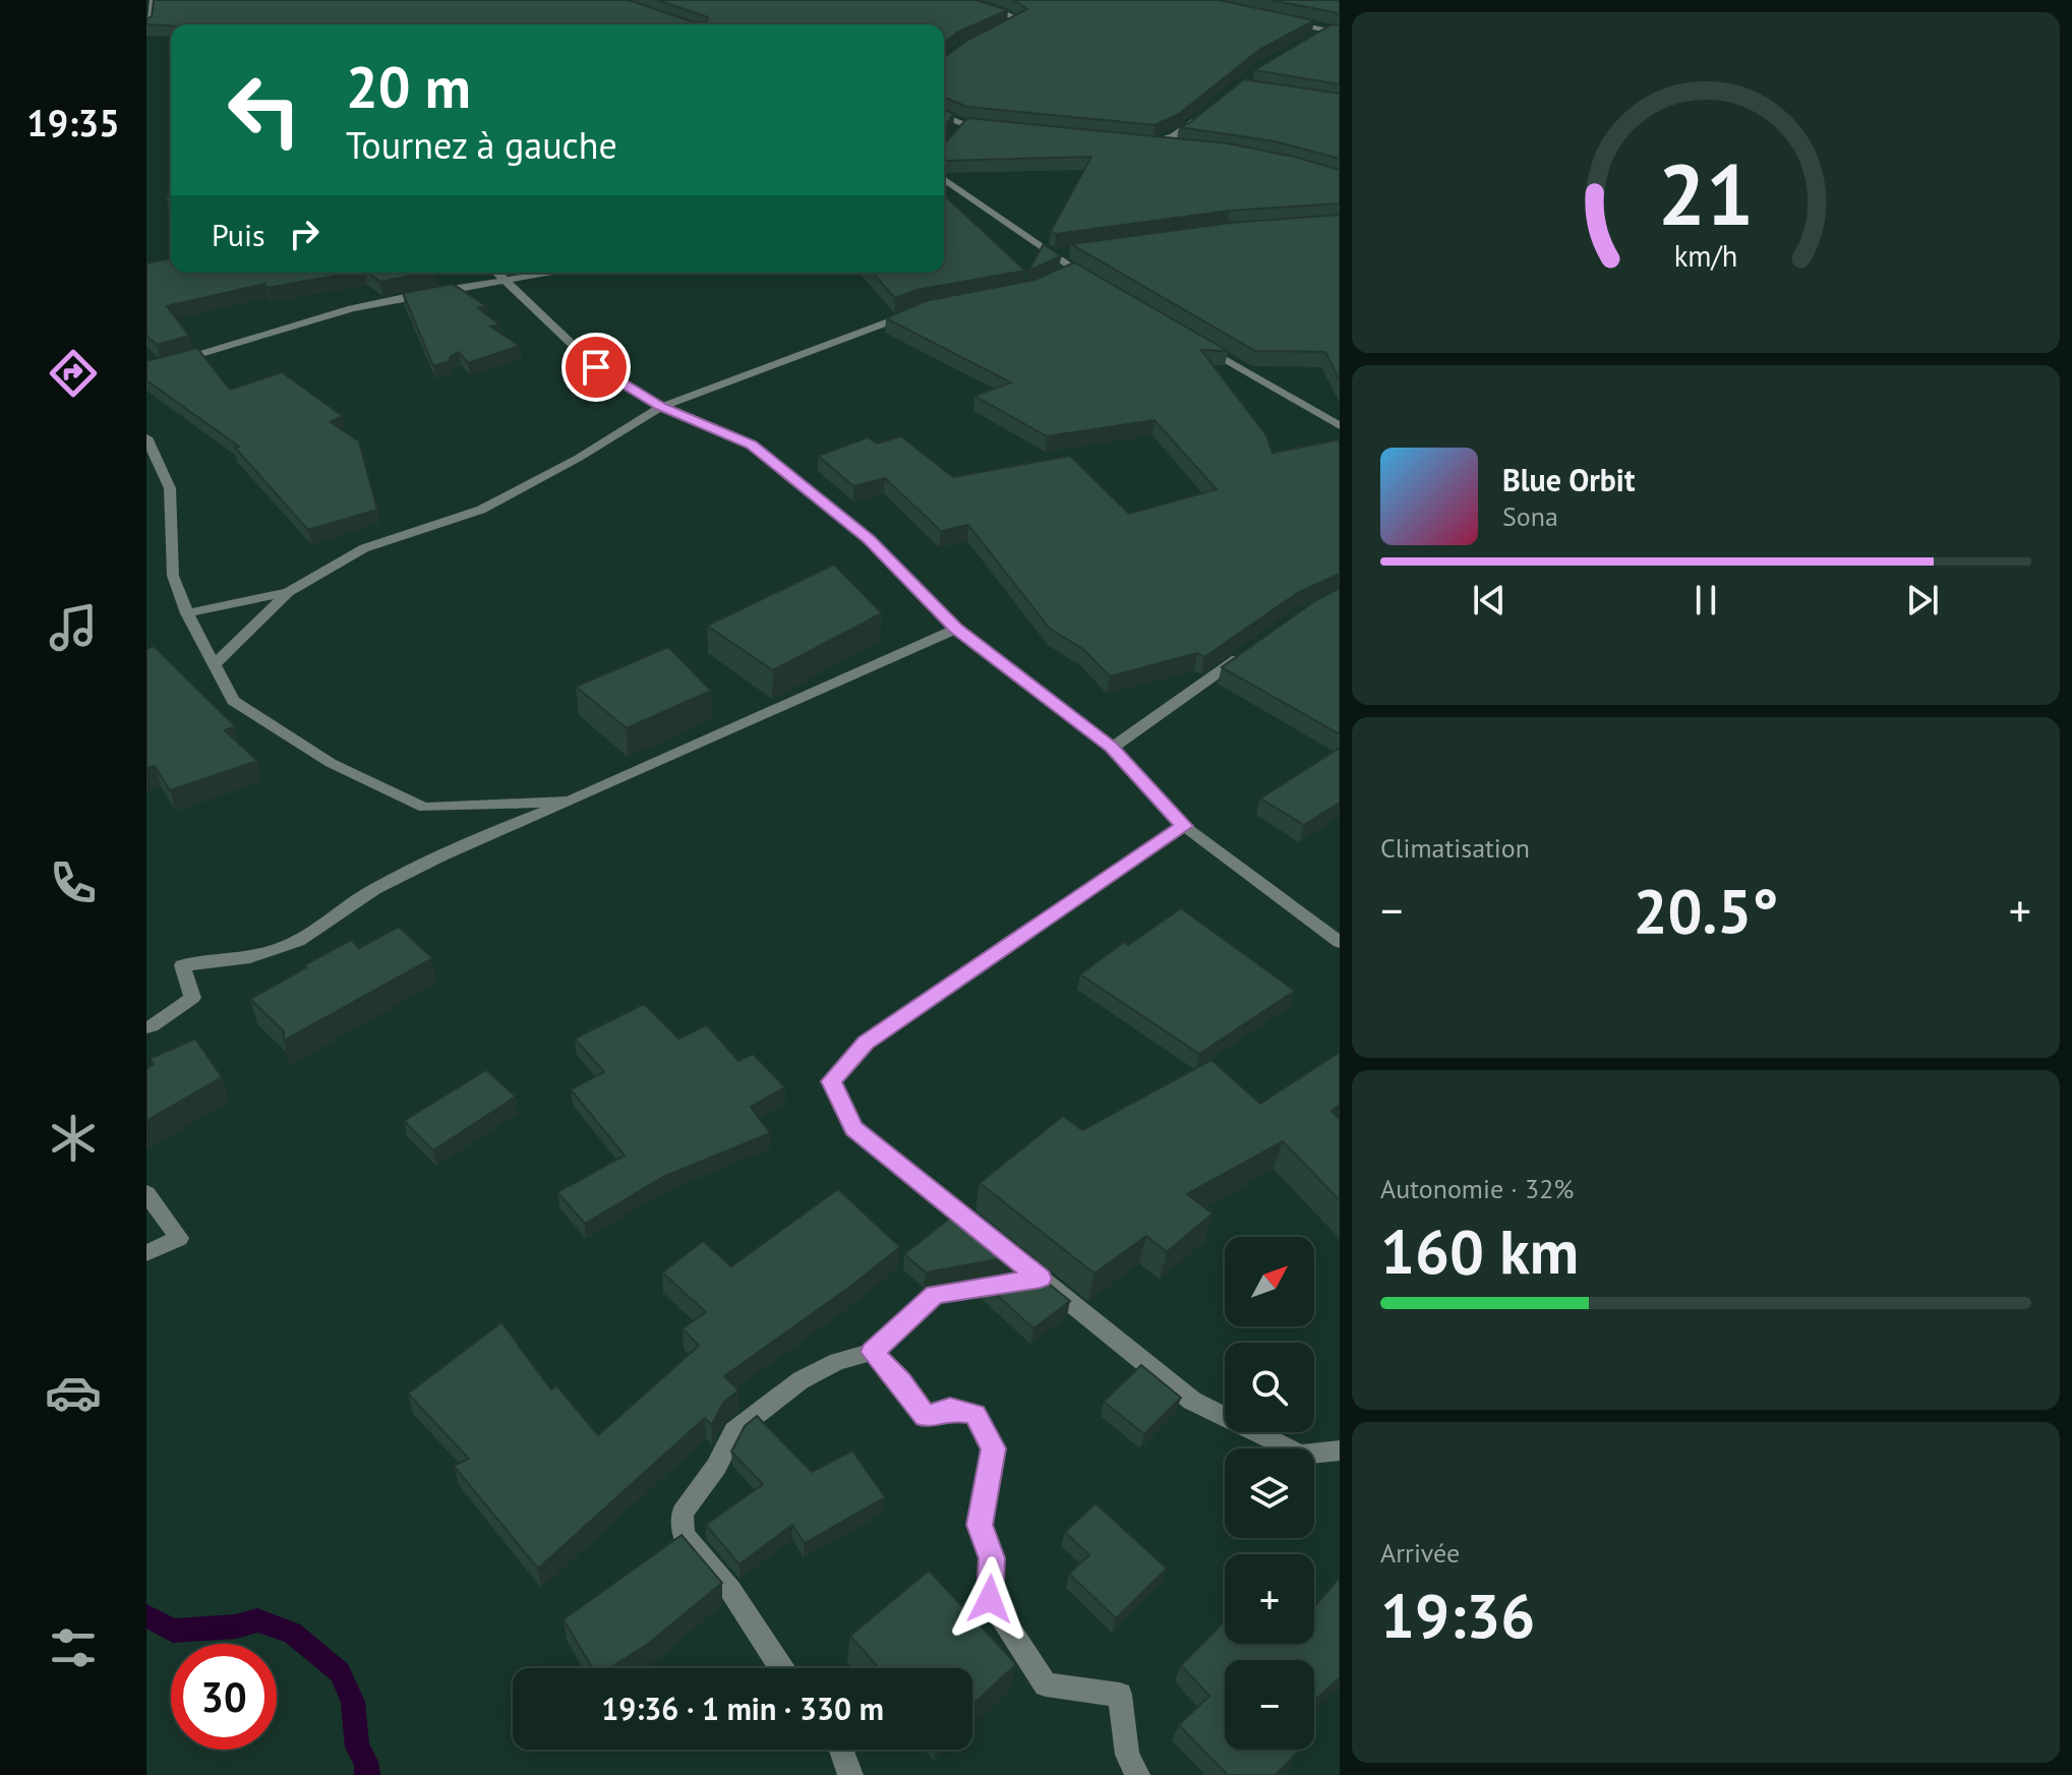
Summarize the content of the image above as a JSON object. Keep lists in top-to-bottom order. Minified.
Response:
{"north":"top right","page":{"tabs":"19:35","turn":["20 m","Tournez à gauche"],"then":"Puis","song":["Blue Orbit","Sona"],"tile":["Climatisation",["Autonomie · 32%","160 km"],["Arrivée","19:36"]],"heat":["−","20.5°","+"],"map_buttons":["+","−"],"limit":"30","trip":"19:36 · 1 min · 330 m","gauge":["21","km/h"]}}
